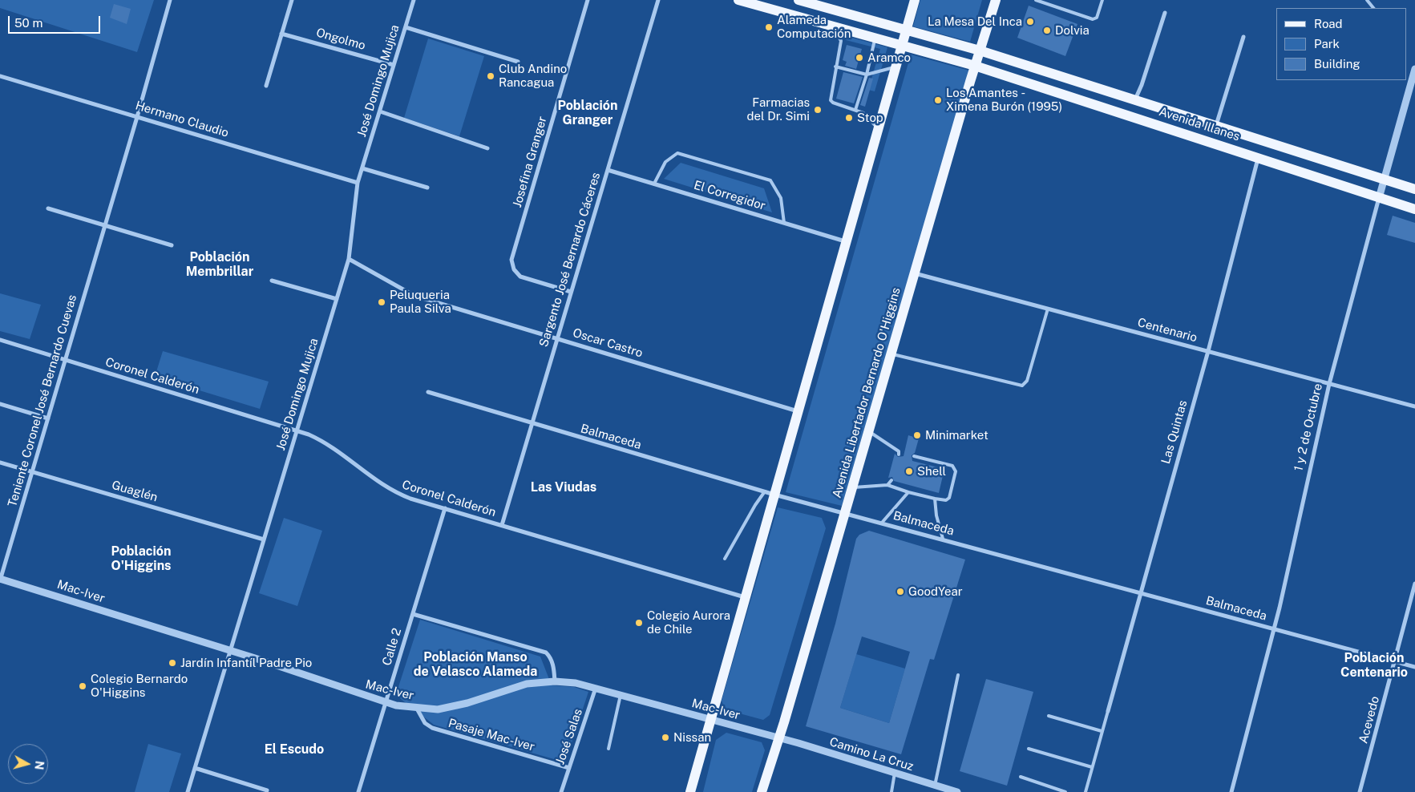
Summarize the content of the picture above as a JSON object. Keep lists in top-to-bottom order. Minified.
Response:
{"streets":{"main road":["Avenida Illanes","Avenida Libertador Bernardo O'Higgins"],"street":["Ongolmo","José Domingo Mujica","Hermano Claudio","Josefina Granger","El Corregidor","Sargento José Bernardo Cáceres","Centenario","Oscar Castro","Coronel Calderón","Teniente Coronel José Bernardo Cuevas","1 y 2 de Octubre","Las Quintas","Balmaceda","Guaglén","Mac-Iver","Calle 2","Acevedo","Pasaje Mac-Iver","José Salas","Camino La Cruz"]},"crossings":[["Ongolmo","José Domingo Mujica"],["José Domingo Mujica","Hermano Claudio"],["José Domingo Mujica","Oscar Castro"],["José Domingo Mujica","Coronel Calderón"],["José Domingo Mujica","Guaglén"],["José Domingo Mujica","Mac-Iver"],["Hermano Claudio","Teniente Coronel José Bernardo Cuevas"],["Avenida Illanes","Avenida Libertador Bernardo O'Higgins"],["Avenida Illanes","1 y 2 de Octubre"],["Avenida Illanes","Las Quintas"],["Josefina Granger","Sargento José Bernardo Cáceres"],["El Corregidor","Sargento José Bernardo Cáceres"],["Sargento José Bernardo Cáceres","Oscar Castro"],["Sargento José Bernardo Cáceres","Coronel Calderón"],["Sargento José Bernardo Cáceres","Balmaceda"],["Centenario","Avenida Libertador Bernardo O'Higgins"],["Centenario","1 y 2 de Octubre"],["Centenario","Las Quintas"],["Coronel Calderón","Teniente Coronel José Bernardo Cuevas"],["Coronel Calderón","Calle 2"],["Avenida Libertador Bernardo O'Higgins","Balmaceda"],["Avenida Libertador Bernardo O'Higgins","Mac-Iver"],["Avenida Libertador Bernardo O'Higgins","Camino La Cruz"],["Teniente Coronel José Bernardo Cuevas","Guaglén"],["Teniente Coronel José Bernardo Cuevas","Mac-Iver"],["1 y 2 de Octubre","Balmaceda"],["Las Quintas","Balmaceda"],["Balmaceda","Acevedo"],["Mac-Iver","Calle 2"],["Mac-Iver","Pasaje Mac-Iver"],["Mac-Iver","José Salas"],["Mac-Iver","Camino La Cruz"],["Pasaje Mac-Iver","José Salas"]],"districts":["Población Granger","Población Membrillar","Las Viudas","Población O'Higgins","Población Manso de Velasco Alameda","Población Centenario","El Escudo"],"places":["La Mesa Del Inca","Alameda Computación","Dolvia","Aramco","Club Andino Rancagua","Los Amantes - Ximena Burón (1995)","Farmacias del Dr. Simi","Stop","Peluqueria Paula Silva","Minimarket","Shell","GoodYear","Colegio Aurora de Chile","Jardín Infantíl Padre Pio","Colegio Bernardo O'Higgins","Nissan"],"legend":["Road","Park","Building"],"scale_bar":"50 m","north":"right"}
